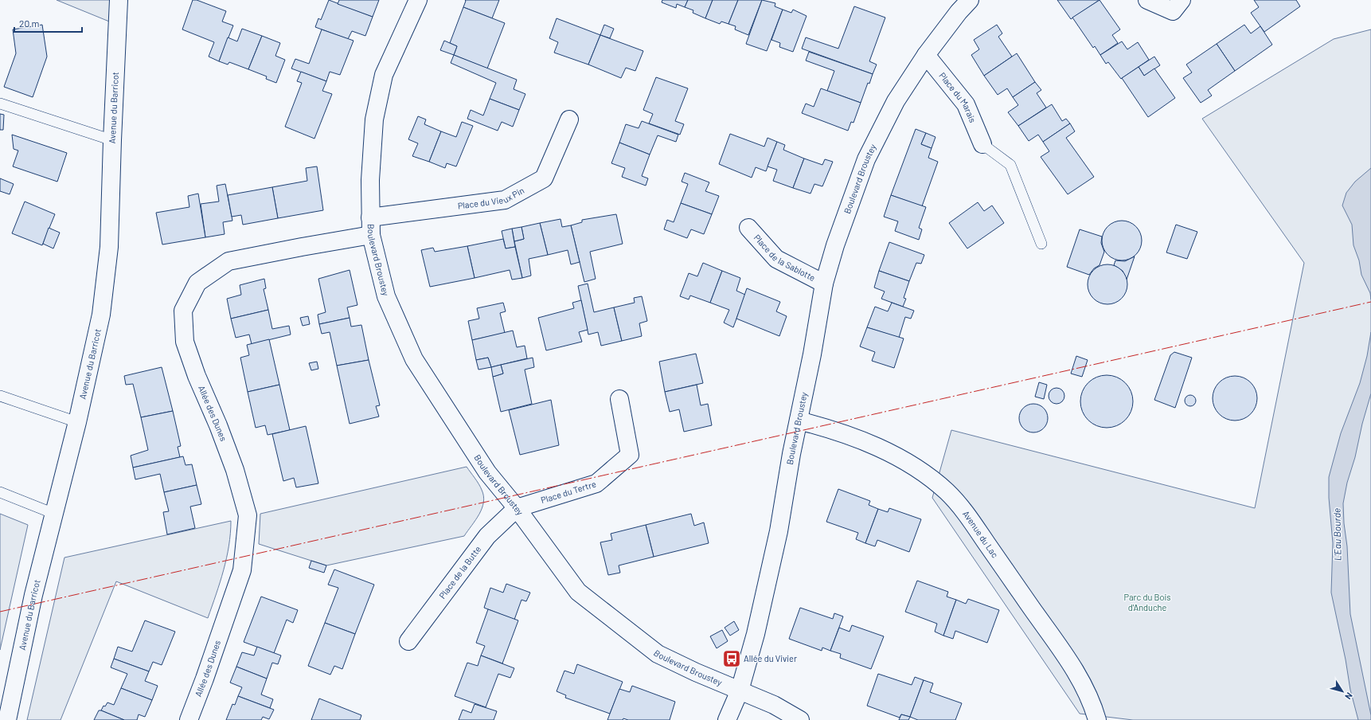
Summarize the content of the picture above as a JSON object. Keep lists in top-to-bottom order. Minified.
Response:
{"streets":{"street":["Place du Marais","Avenue du Barricot","Boulevard Broustey","Place du Vieux Pin","Place de la Sablotte","Allée des Dunes","Place du Tertre","Avenue du Lac","Place de la Butte"]},"crossings":[["Place du Marais","Boulevard Broustey"],["Boulevard Broustey","Place du Vieux Pin"],["Boulevard Broustey","Place de la Sablotte"],["Boulevard Broustey","Allée des Dunes"],["Boulevard Broustey","Place du Tertre"],["Boulevard Broustey","Avenue du Lac"],["Boulevard Broustey","Place de la Butte"],["Place du Tertre","Place de la Butte"]],"water":["L'Eau Bourde"],"parks":["Parc du Bois d'Anduche"],"places":{"bus stop":["Allée du Vivier"]},"scale_bar":"20 m","north":"bottom right"}
